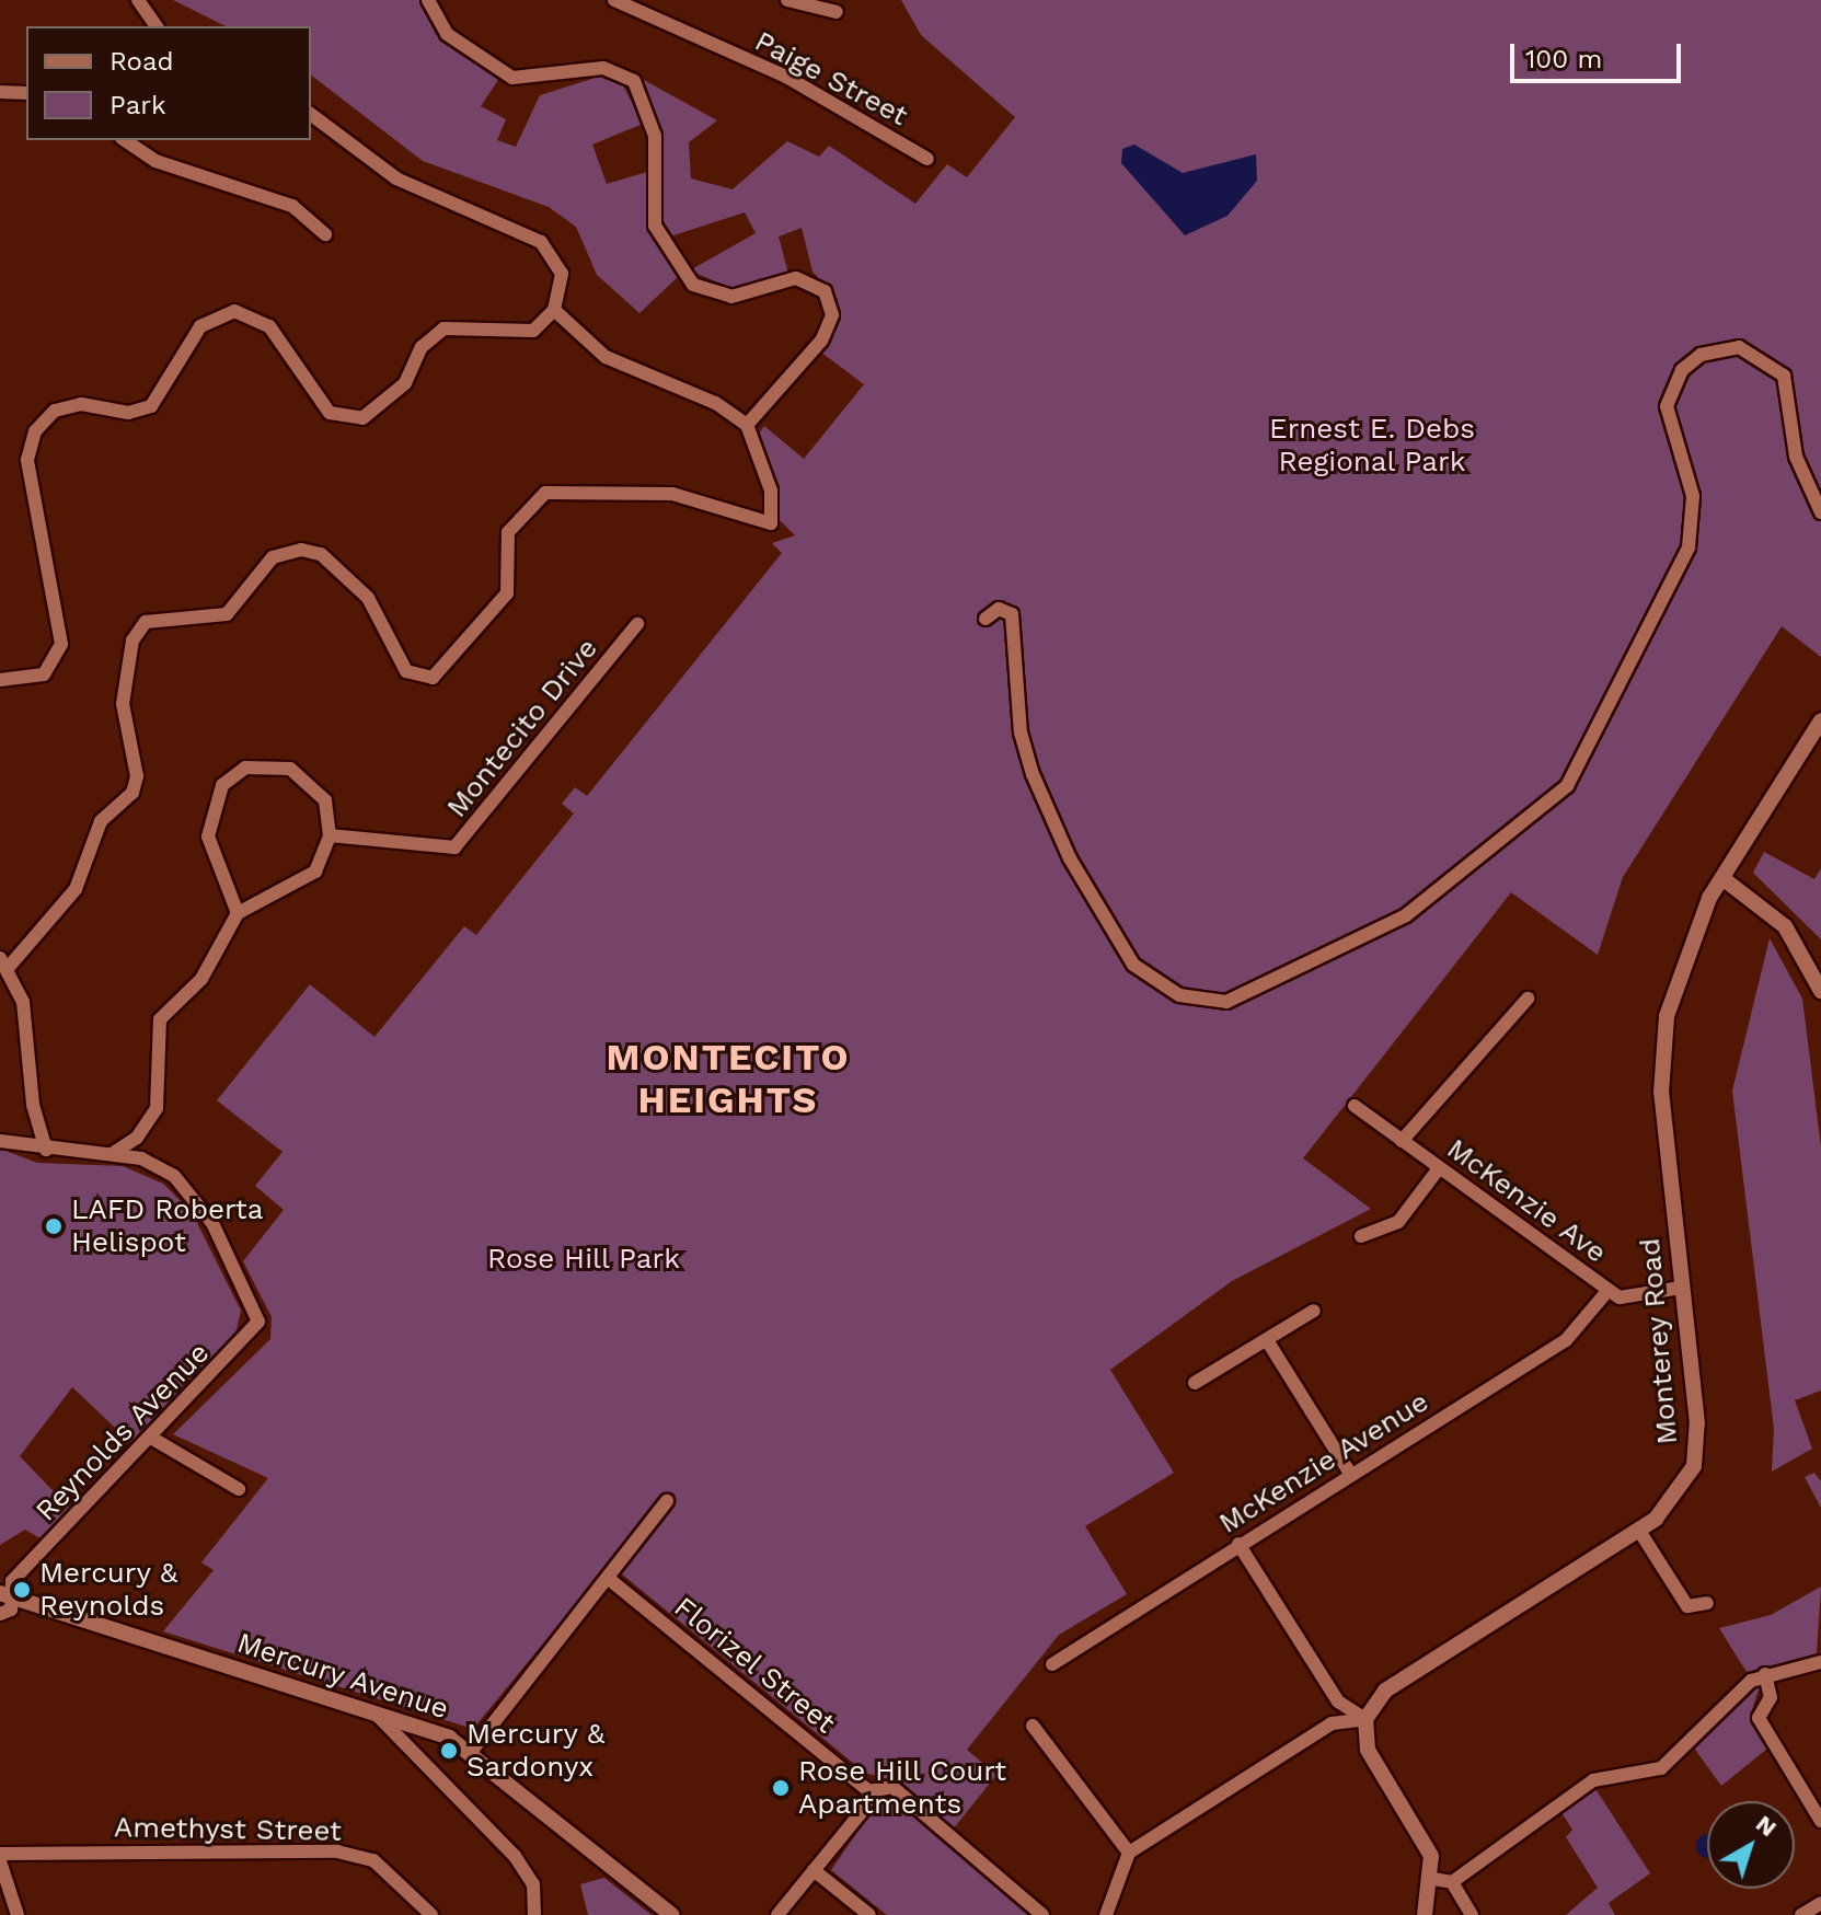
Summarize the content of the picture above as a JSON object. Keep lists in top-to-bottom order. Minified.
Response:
{"streets":{"street":["Paige Street","Montecito Drive","McKenzie Ave","Monterey Road","Reynolds Avenue","McKenzie Avenue","Florizel Street","Mercury Avenue","Amethyst Street"]},"crossings":[["McKenzie Ave","Monterey Road"],["McKenzie Ave","McKenzie Avenue"],["Reynolds Avenue","Mercury Avenue"]],"districts":["MONTECITO HEIGHTS"],"parks":["Ernest E. Debs Regional Park","Rose Hill Park"],"places":["LAFD Roberta Helispot","Mercury & Reynolds","Mercury & Sardonyx","Rose Hill Court Apartments"],"legend":["Road","Park"],"scale_bar":"100 m","north":"top right"}
